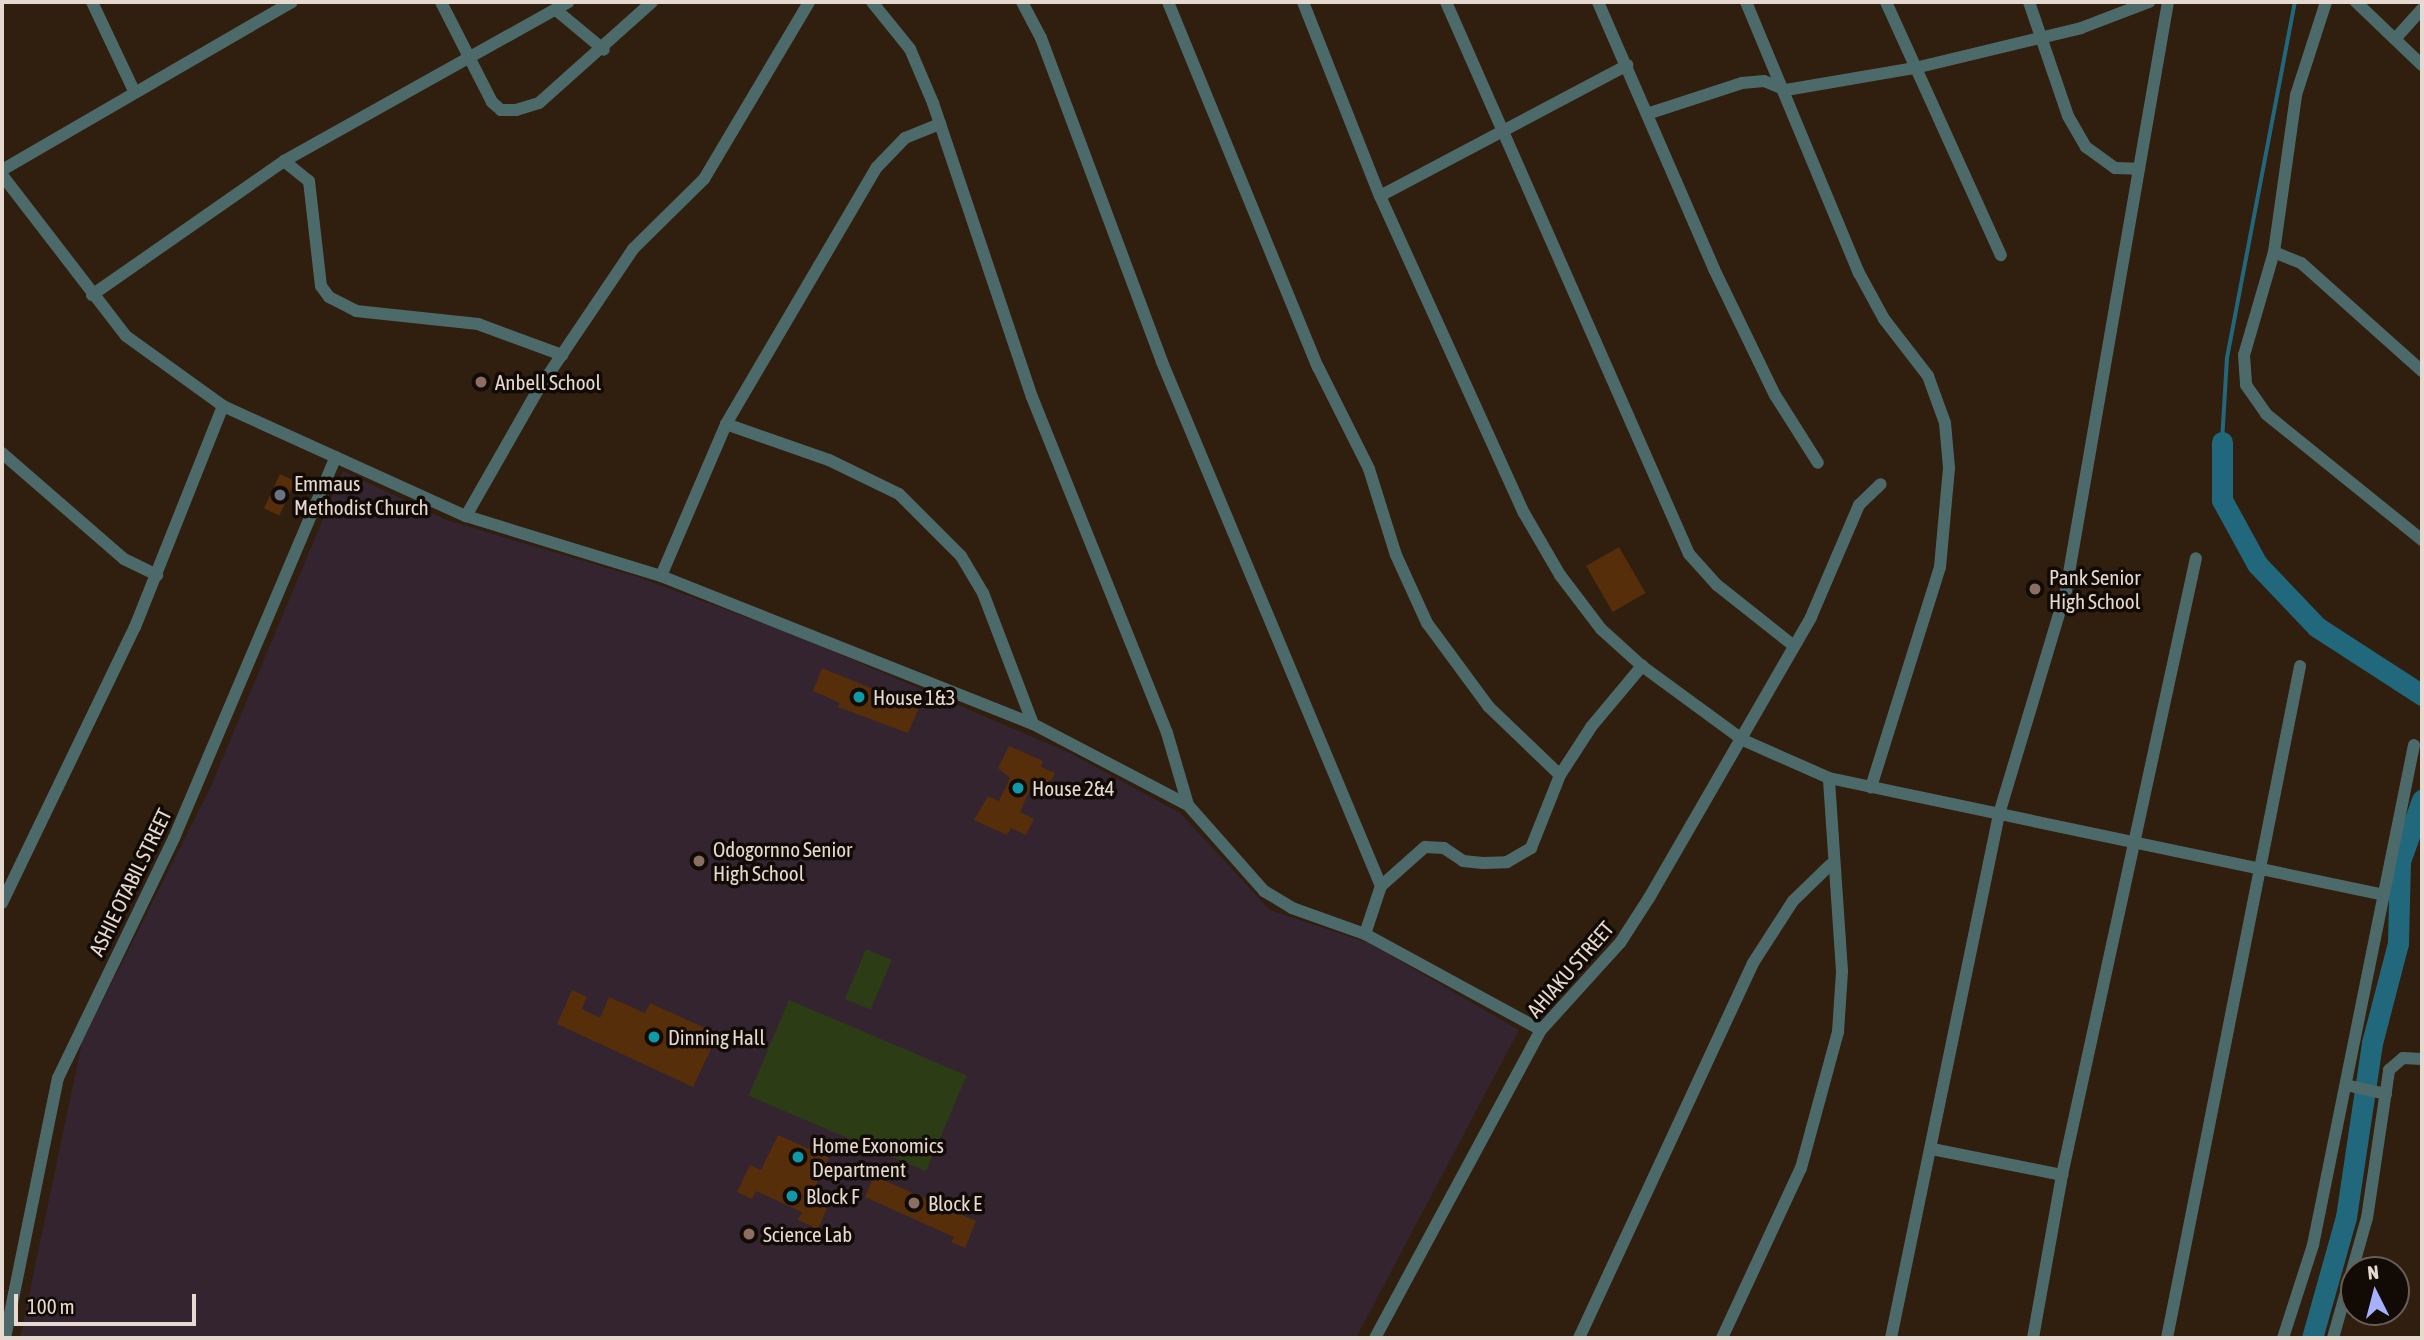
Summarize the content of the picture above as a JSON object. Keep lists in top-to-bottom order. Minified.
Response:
{"streets":{"street":["ASHIE OTABIL STREET","AHIAKU STREET"]},"places":["Anbell School","Emmaus Methodist Church","Pank Senior High School","House 1&3","House 2&4","Odogornno Senior High School","Dinning Hall","Home Exonomics Department","Block F","Block E","Science Lab"],"scale_bar":"100 m","north":"top"}
